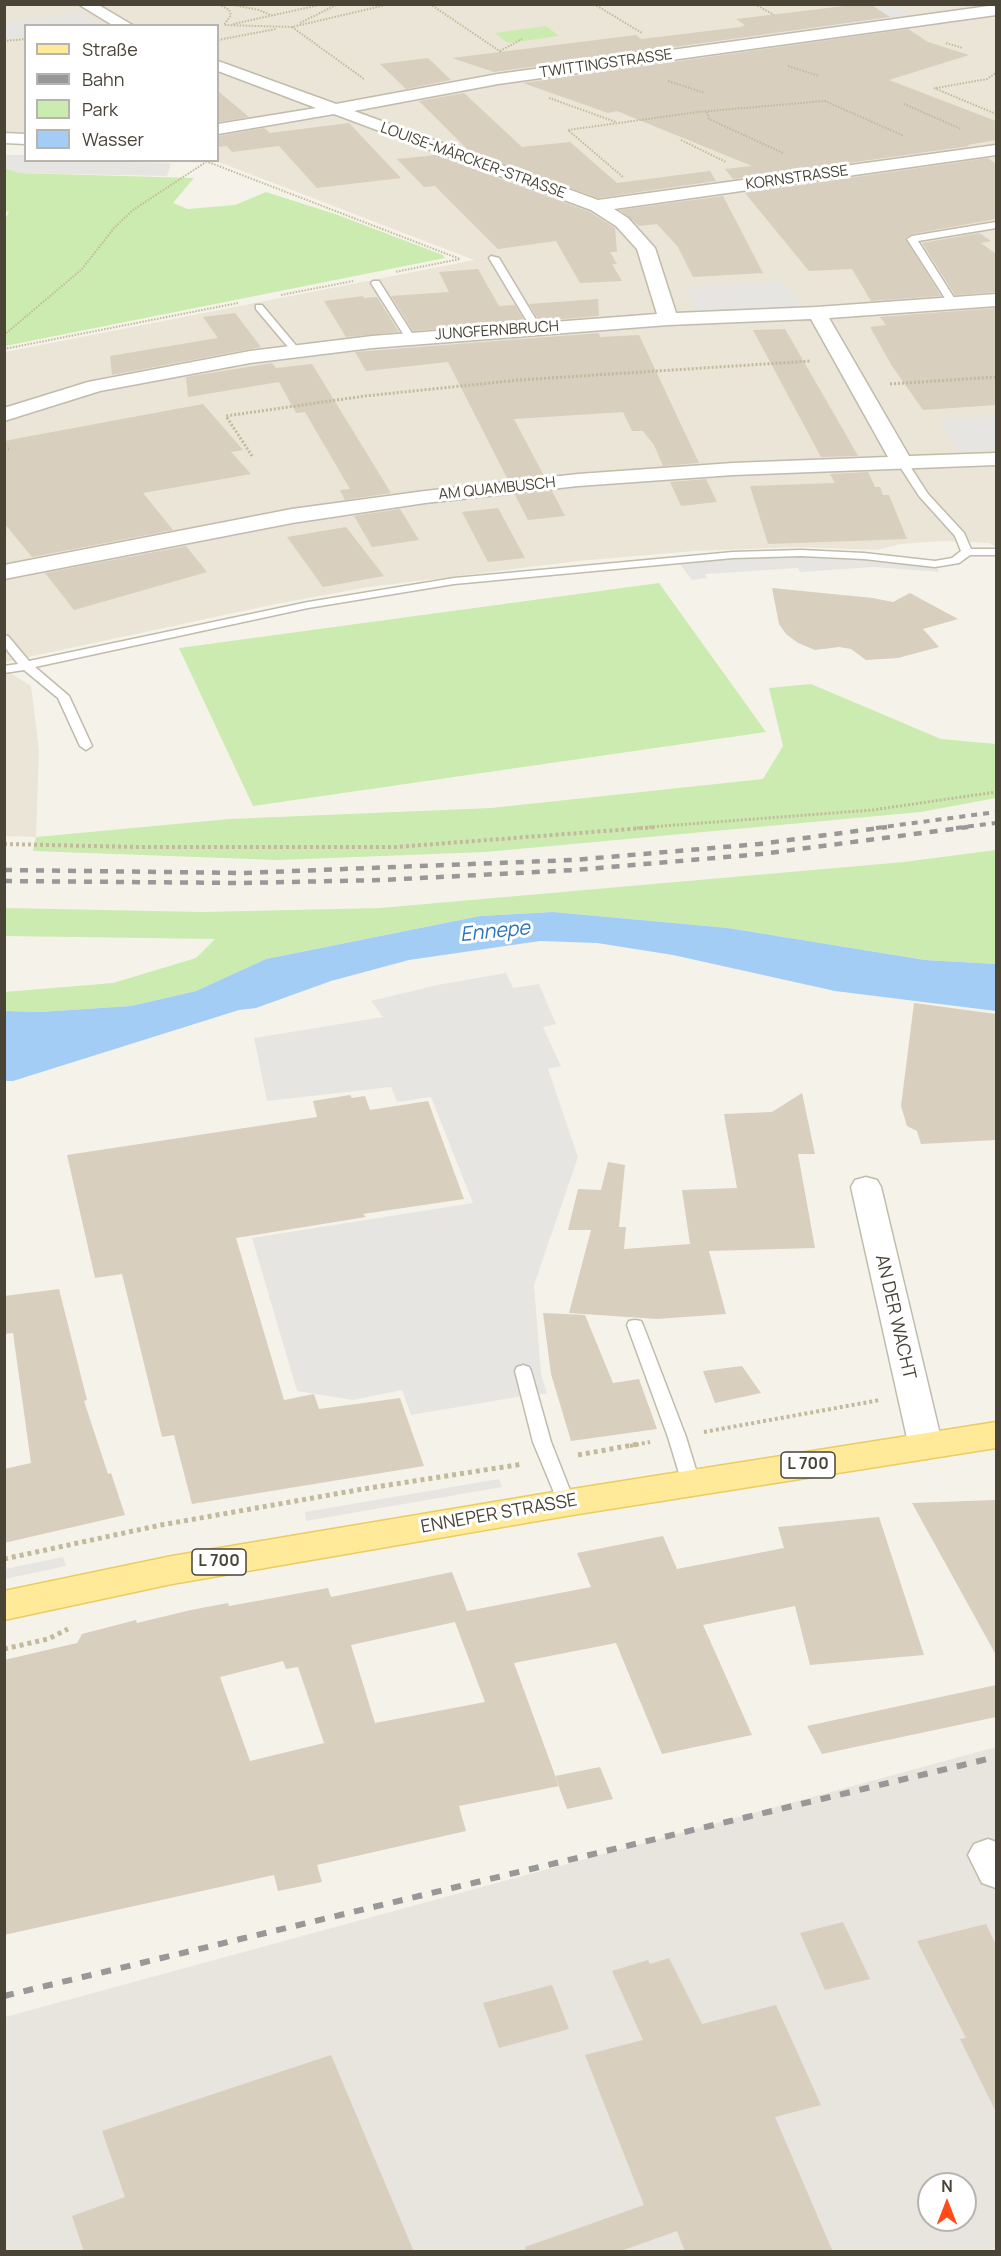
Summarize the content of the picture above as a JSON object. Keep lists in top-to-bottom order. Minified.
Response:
{"streets":{"main road":["L 700","ENNEPER STRASSE"],"street":["TWITTINGSTRASSE","LOUISE-MÄRCKER-STRASSE","KORNSTRASSE","JUNGFERNBRUCH","AM QUAMBUSCH","AN DER WACHT"]},"crossings":[["TWITTINGSTRASSE","LOUISE-MÄRCKER-STRASSE"],["LOUISE-MÄRCKER-STRASSE","KORNSTRASSE"],["LOUISE-MÄRCKER-STRASSE","JUNGFERNBRUCH"],["AN DER WACHT","ENNEPER STRASSE"]],"water":["Ennepe"],"legend":["Straße","Bahn","Park","Wasser"],"north":"top"}
